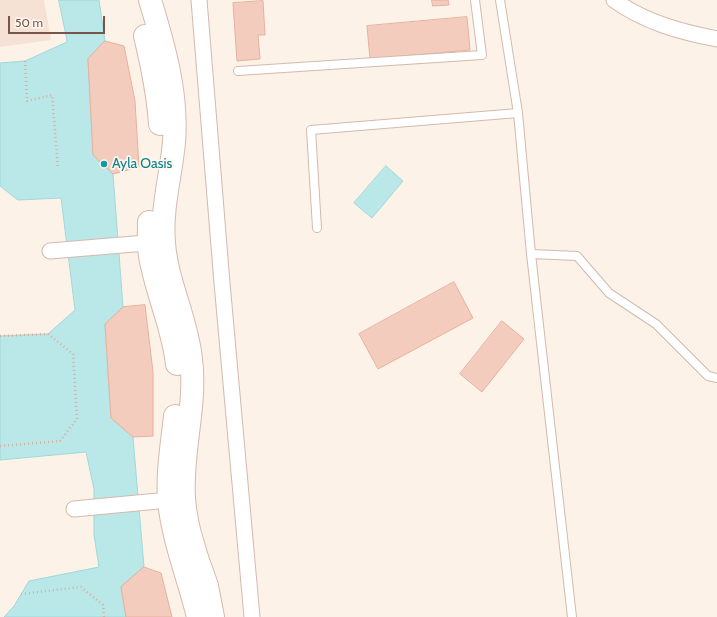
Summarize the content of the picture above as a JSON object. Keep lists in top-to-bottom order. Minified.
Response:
{"places":["Ayla Oasis"],"scale_bar":"50 m"}
